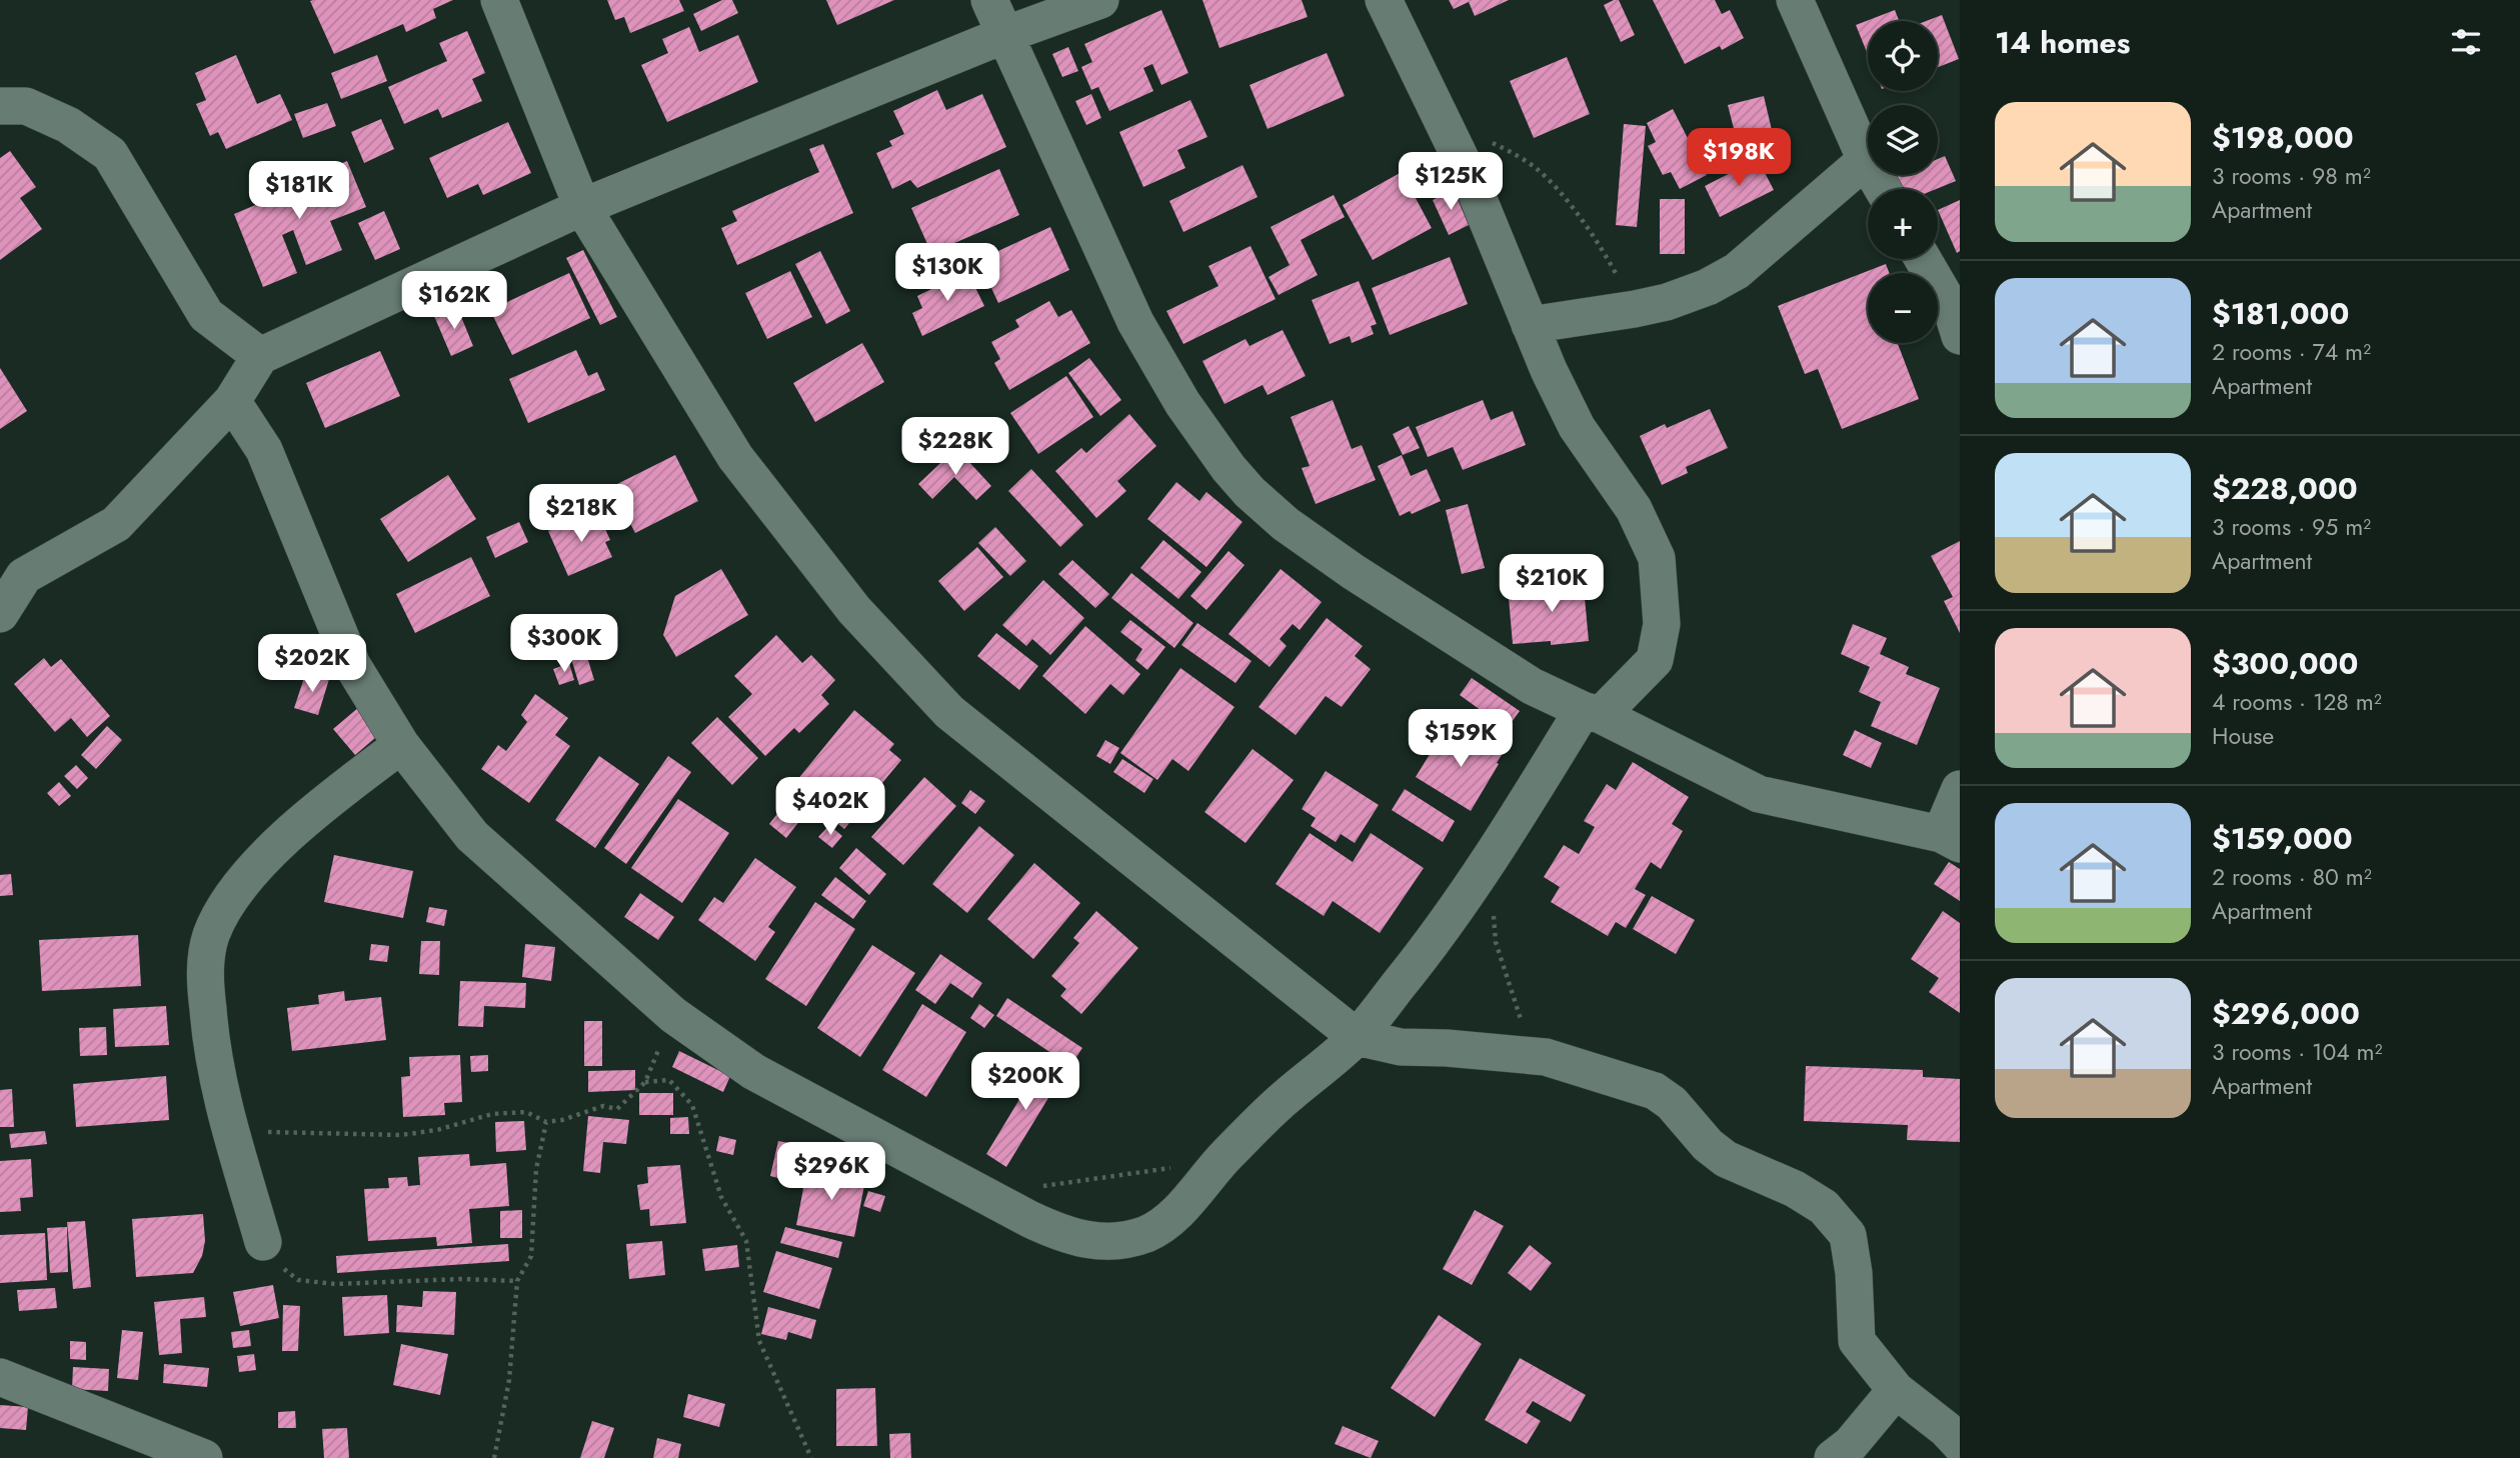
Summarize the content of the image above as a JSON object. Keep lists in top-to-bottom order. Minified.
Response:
{"page":{"heading":"14 homes","map_buttons":["+","−"],"list":[{"name":"$198,000","note":"3 rooms · 98 m² · Apartment"},{"name":"$181,000","note":"2 rooms · 74 m² · Apartment"},{"name":"$228,000","note":"3 rooms · 95 m² · Apartment"},{"name":"$300,000","note":"4 rooms · 128 m² · House"},{"name":"$159,000","note":"2 rooms · 80 m² · Apartment"},{"name":"$296,000","note":"3 rooms · 104 m² · Apartment"}],"price":["$198K","$125K","$181K","$130K","$162K","$228K","$218K","$210K","$300K","$202K","$159K","$402K","$200K","$296K"]}}
